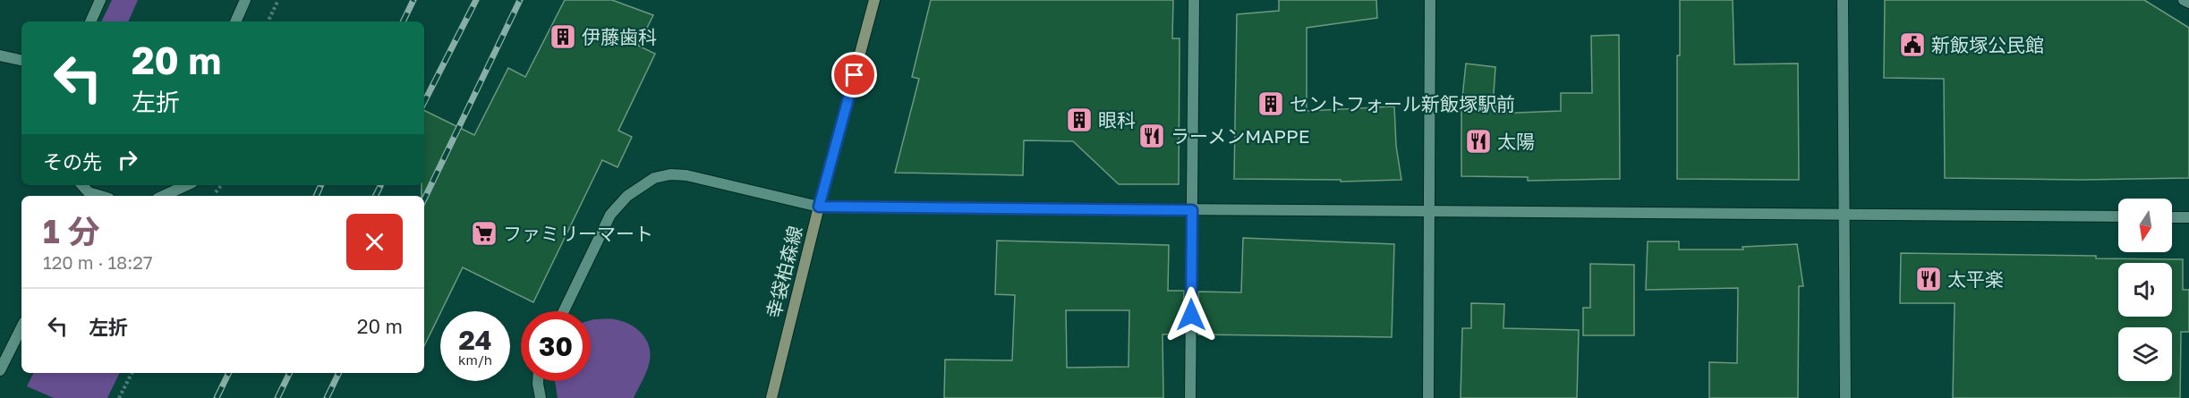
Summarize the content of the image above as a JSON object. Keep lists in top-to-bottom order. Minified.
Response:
{"streets":{"main road":["幸袋柏森線"]},"places":{"building":["伊藤歯科","セントフォール新飯塚駅前","眼科"],"public building":["新飯塚公民館"],"restaurant":["ラーメンMAPPE","太陽","太平楽"],"supermarket":["ファミリーマート"]},"north":"bottom","page":{"turn":["20 m","左折"],"then":"その先","heading":["1 分","120 m · 18:27"],"list":[{"name":"左折","value":"20 m"}],"speed":"24 km/h","limit":"30"}}
